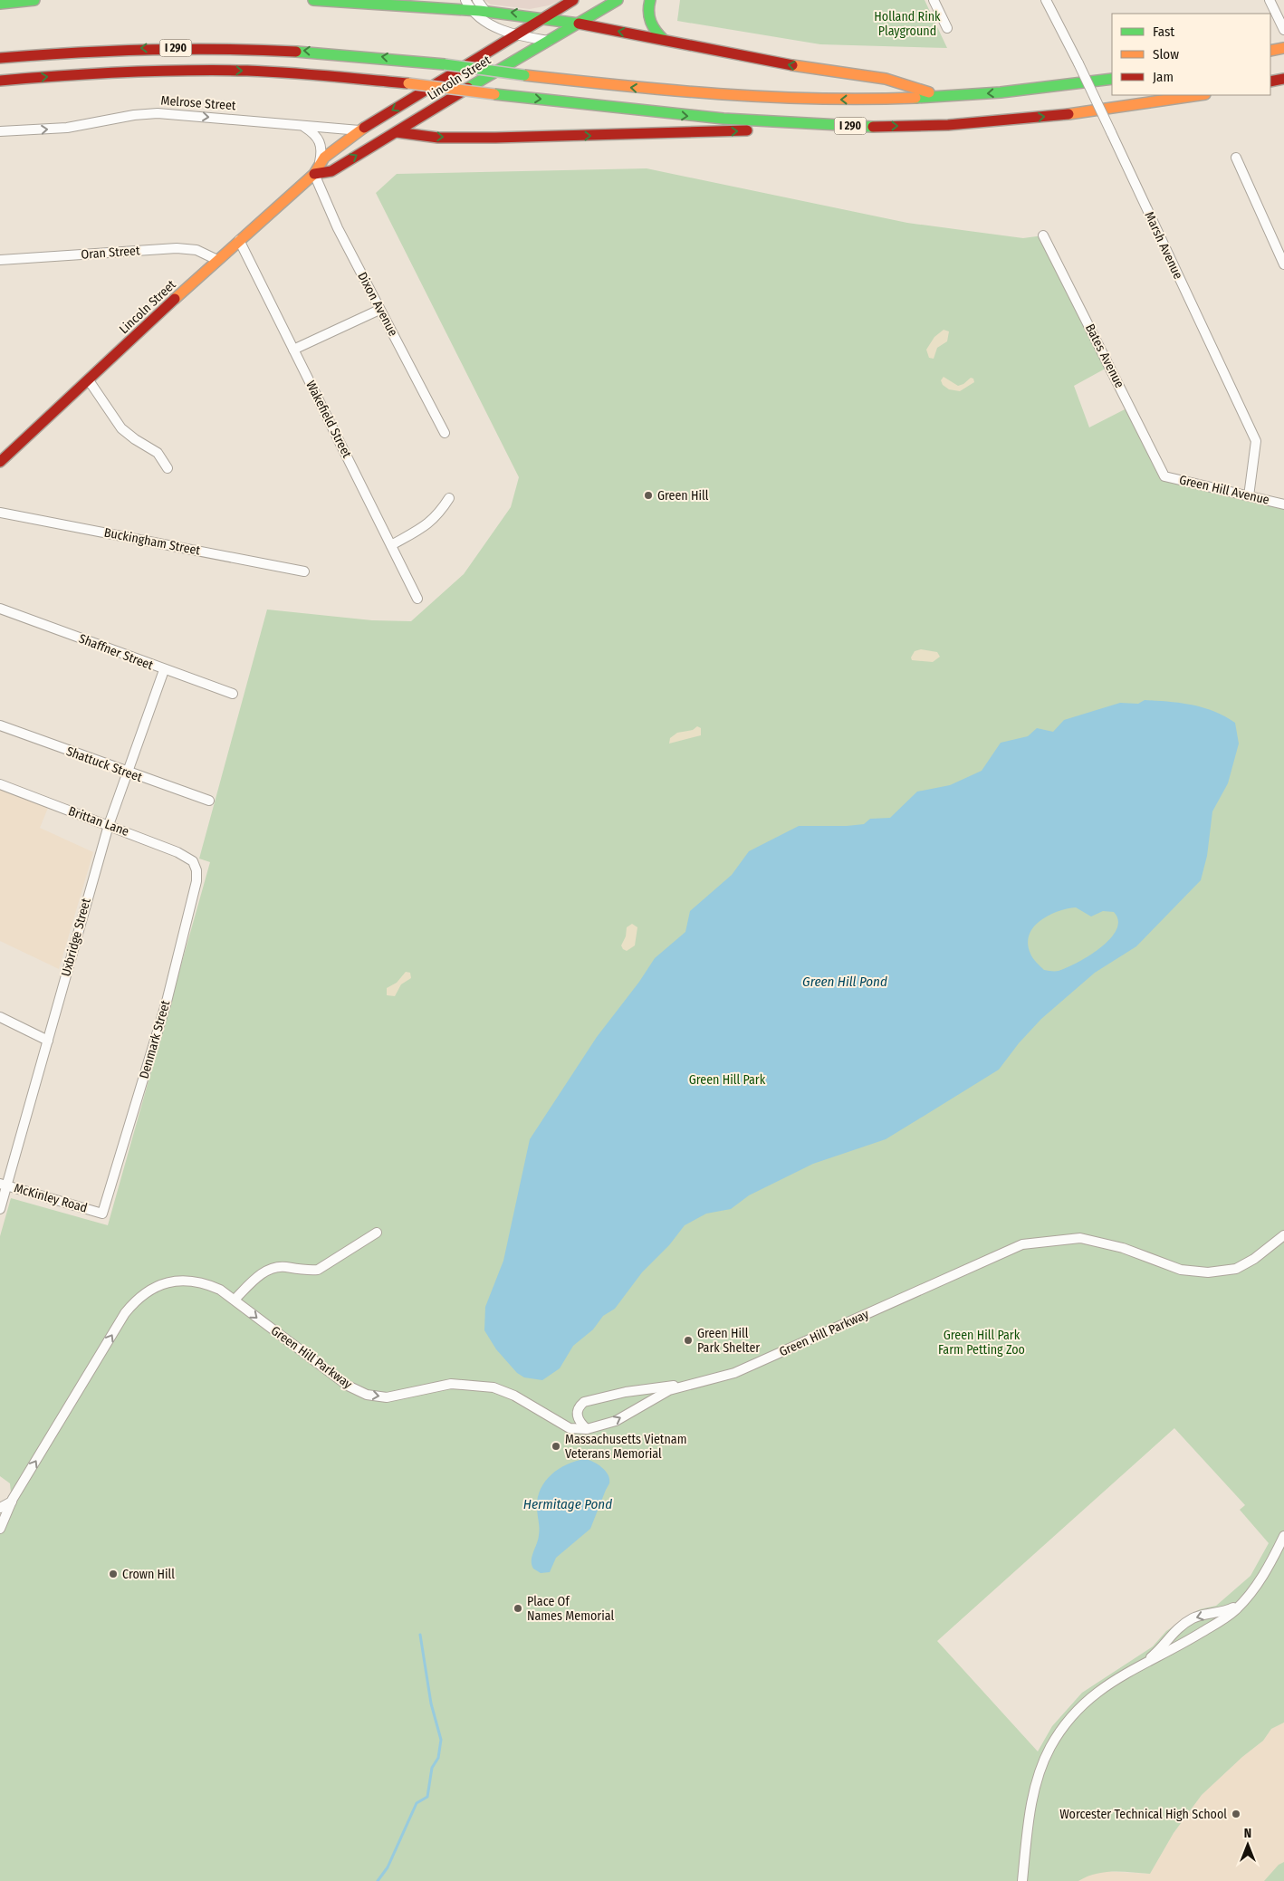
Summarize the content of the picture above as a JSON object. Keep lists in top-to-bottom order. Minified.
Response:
{"streets":{"main road":["I 290","Lincoln Street","Melrose Street"],"street":["Marsh Avenue","Oran Street","Dixon Avenue","Bates Avenue","Wakefield Street","Green Hill Avenue","Buckingham Street","Shaffner Street","Shattuck Street","Brittan Lane","Uxbridge Street","Denmark Street","McKinley Road","Green Hill Parkway"]},"crossings":[["I 290","Melrose Street"],["Lincoln Street","Melrose Street"],["Lincoln Street","Oran Street"],["Lincoln Street","Dixon Avenue"],["Lincoln Street","Wakefield Street"],["Marsh Avenue","Green Hill Avenue"],["Bates Avenue","Green Hill Avenue"],["Shaffner Street","Uxbridge Street"],["Shattuck Street","Uxbridge Street"],["Brittan Lane","Uxbridge Street"],["Brittan Lane","Denmark Street"],["Uxbridge Street","McKinley Road"],["Denmark Street","McKinley Road"]],"one_way":["Melrose Street","Green Hill Parkway"],"water":["Green Hill Pond","Hermitage Pond"],"parks":["Holland Rink Playground","Green Hill Park","Green Hill Park Farm Petting Zoo"],"places":["Green Hill","Green Hill Park Shelter","Massachusetts Vietnam Veterans Memorial","Crown Hill","Place Of Names Memorial","Worcester Technical High School"],"legend":["Fast","Slow","Jam"],"north":"top"}
